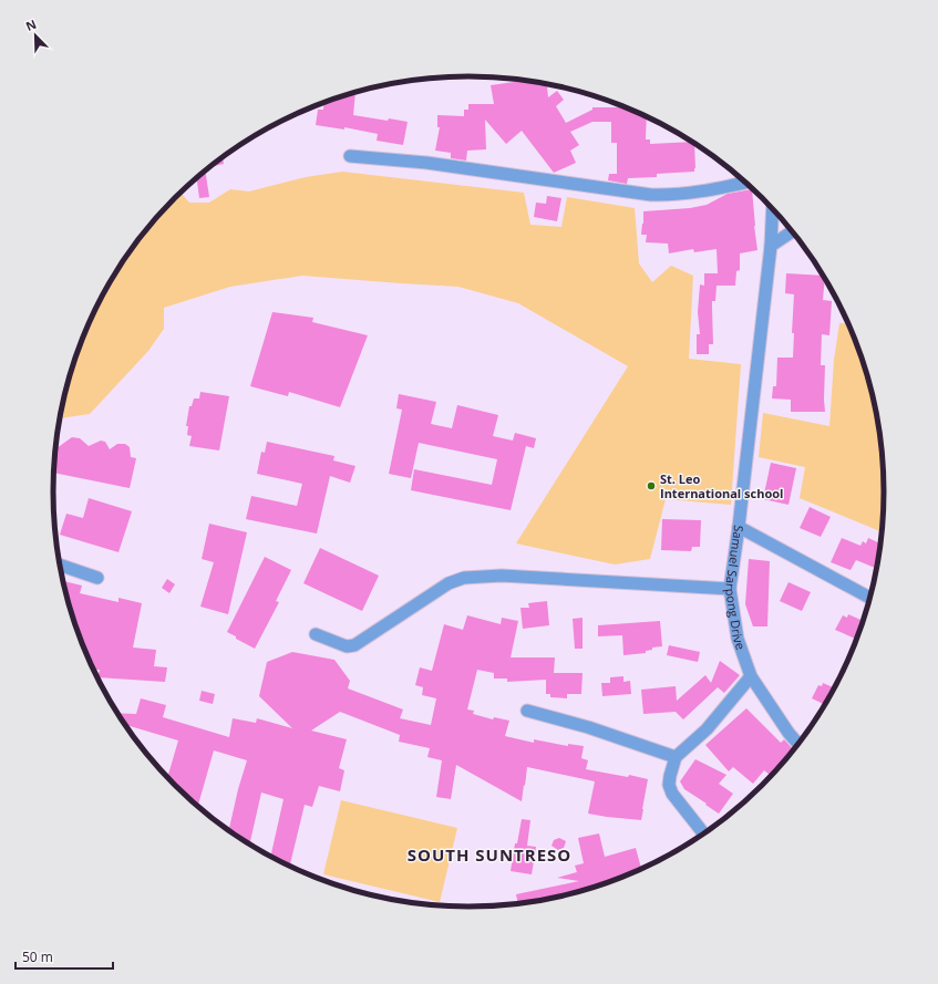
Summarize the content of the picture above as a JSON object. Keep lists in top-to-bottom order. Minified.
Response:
{"streets":{"street":["Samuel Sarpong Drive"]},"districts":["SOUTH SUNTRESO"],"places":["St. Leo International school"],"scale_bar":"50 m","north":"top left"}
